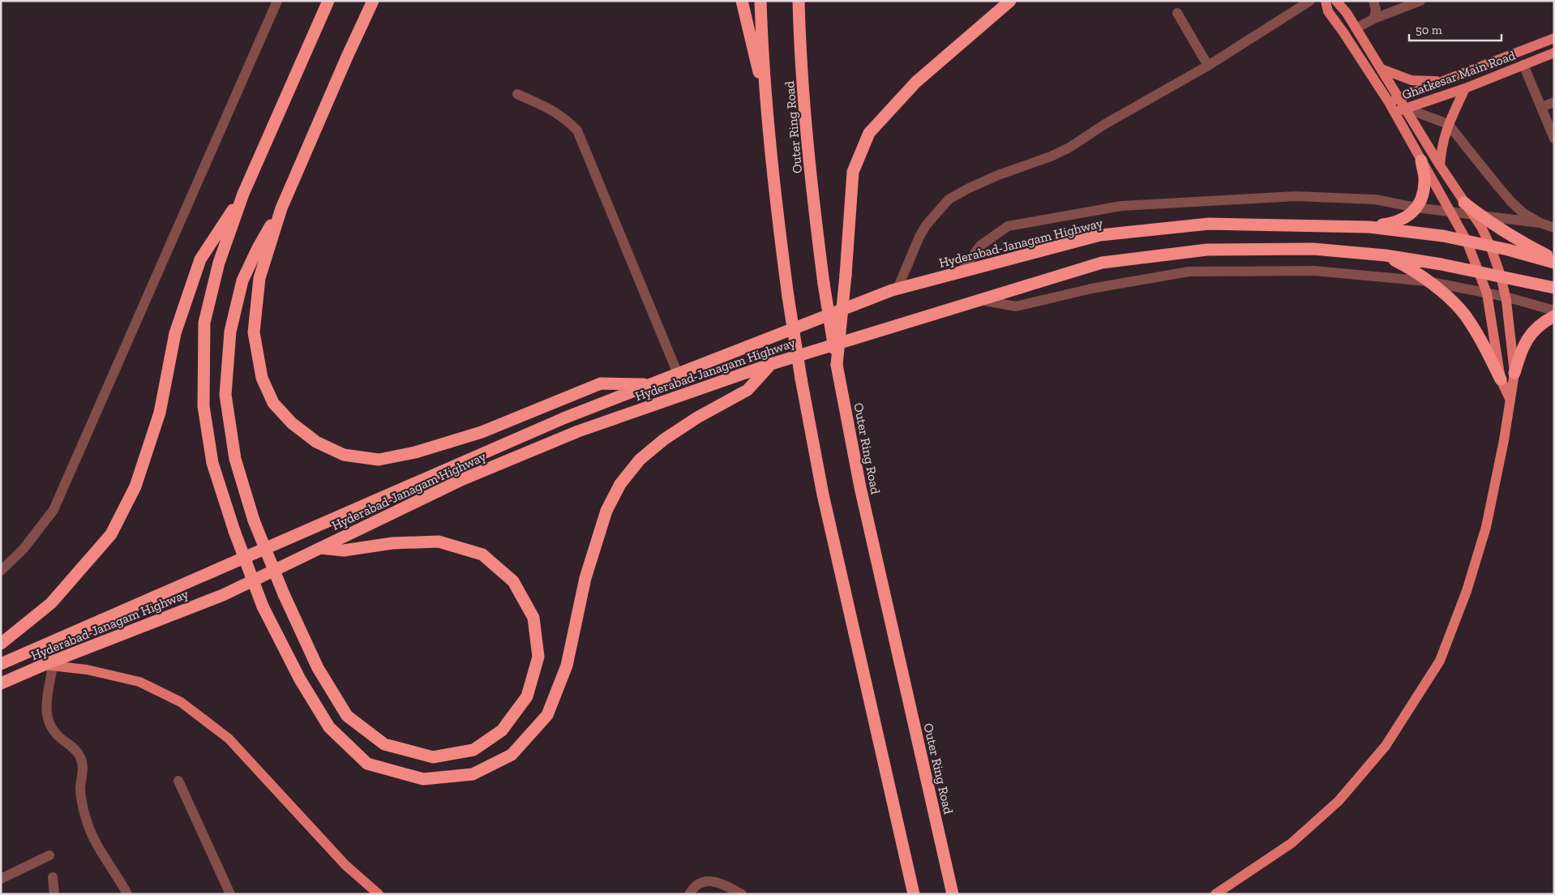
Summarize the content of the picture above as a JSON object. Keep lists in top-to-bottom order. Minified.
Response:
{"streets":{"highway":["Outer Ring Road","Hyderabad-Janagam Highway"],"main road":["Ghatkesar Main Road"]},"scale_bar":"50 m"}
